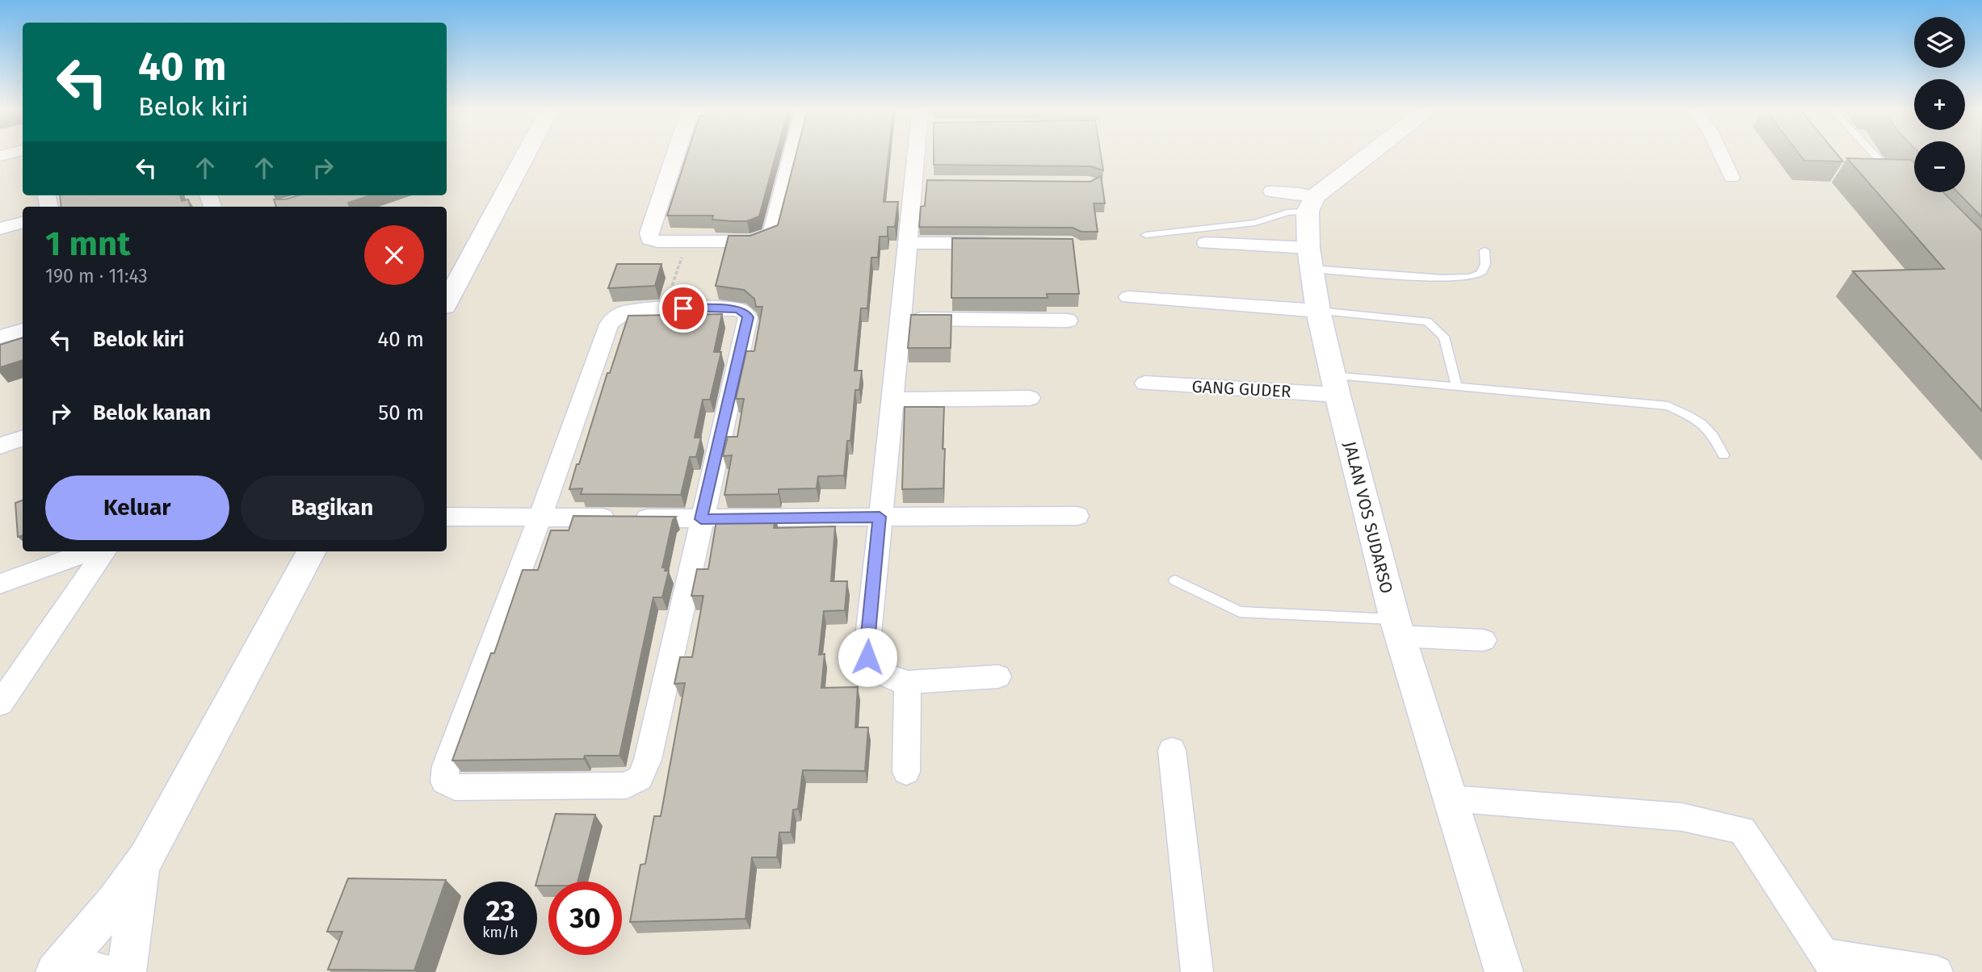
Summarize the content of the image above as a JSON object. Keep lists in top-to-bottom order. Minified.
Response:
{"streets":{"street":["GANG GUDER","JALAN VOS SUDARSO"]},"crossings":[["GANG GUDER","JALAN VOS SUDARSO"]],"page":{"map_buttons":["+","−"],"turn":["40 m","Belok kiri"],"heading":["1 mnt","190 m · 11:43"],"list":[{"name":"Belok kiri","value":"40 m"},{"name":"Belok kanan","value":"50 m"}],"buttons":["Keluar","Bagikan"],"speed":"23 km/h","limit":"30"}}
